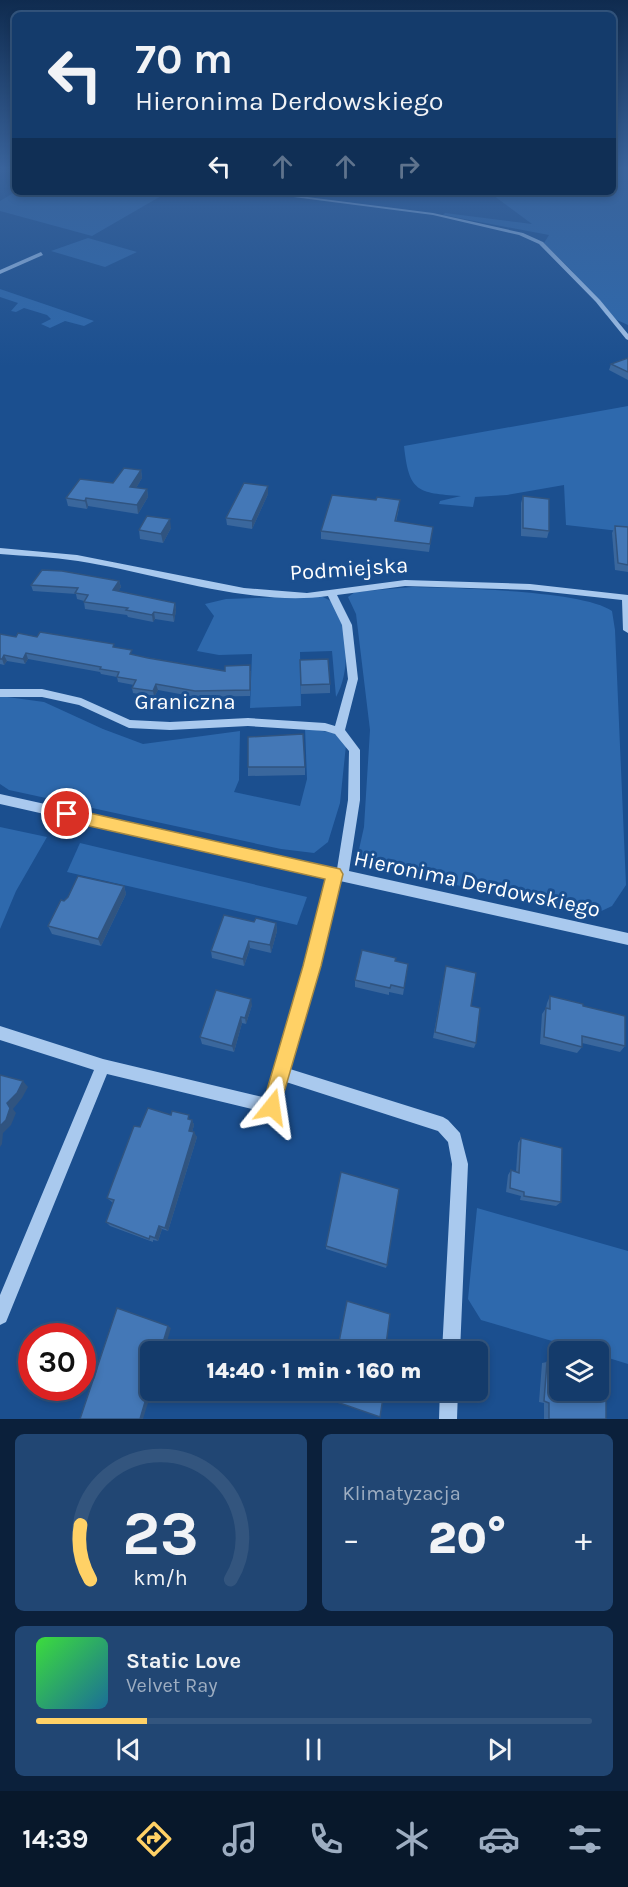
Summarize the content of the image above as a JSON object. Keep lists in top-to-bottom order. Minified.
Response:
{"streets":{"street":["Podmiejska","Graniczna","Hieronima Derdowskiego"]},"page":{"turn":["70 m","Hieronima Derdowskiego"],"limit":"30","trip":"14:40 · 1 min · 160 m","tile":"Klimatyzacja","heat":["−","20°","+"],"song":["Static Love","Velvet Ray"],"tabs":"14:39","gauge":["23","km/h"]}}
